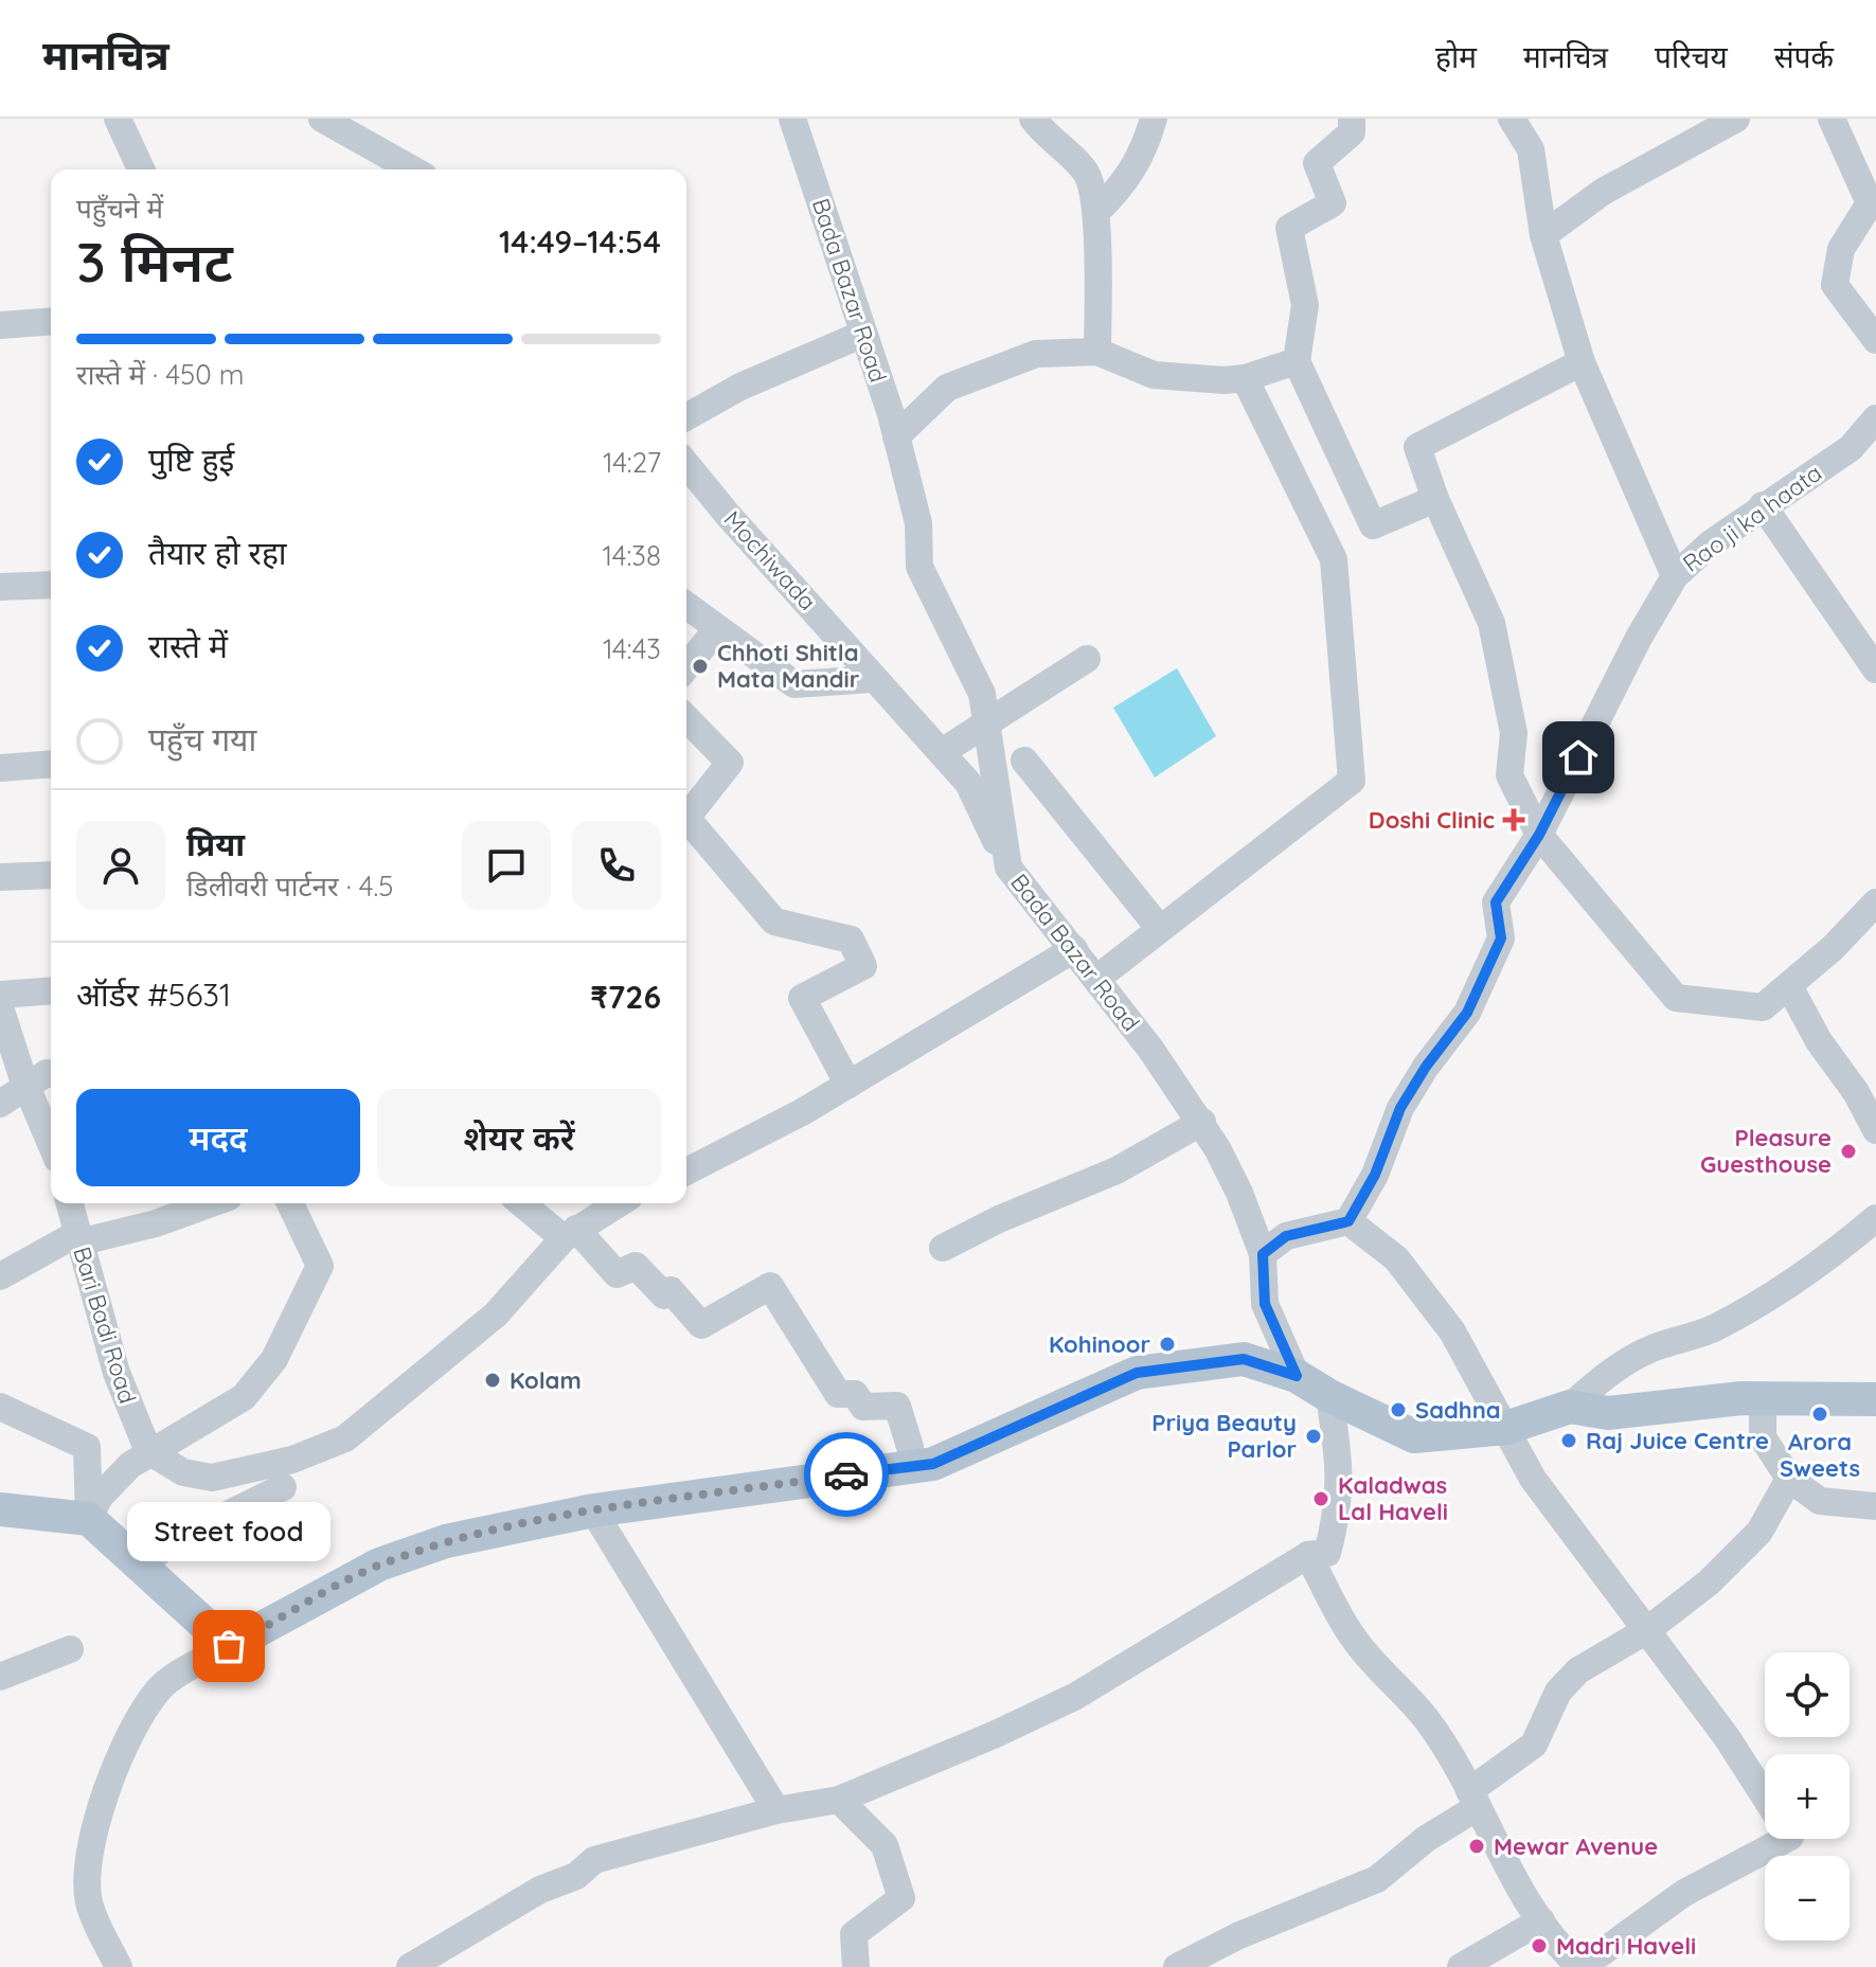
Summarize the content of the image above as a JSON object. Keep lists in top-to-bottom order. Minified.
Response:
{"streets":{"street":["Bada Bazar Road","Rao ji ka haata","Mochiwada","Bari Badi Road"]},"crossings":[["Bada Bazar Road","Mochiwada"]],"places":{"other":["Chhoti Shitla Mata Mandir","Pleasure Guesthouse","Kohinoor","Kolam","Sadhna","Arora Sweets","Priya Beauty Parlor","Raj Juice Centre","Kaladwas Lal Haveli","Street food","Mewar Avenue","Madri Haveli"],"health":["Doshi Clinic"]},"page":{"header":"मानचित्र","nav":["होम","मानचित्र","परिचय","संपर्क"],"heading":["3 मिनट","पहुँचने में","14:49–14:54"],"panel":["प्रिया","डिलीवरी पार्टनर · 4.5","ऑर्डर #5631","₹726"],"bar":"रास्ते में · 450 m","list":[["पुष्टि हुई","14:27"],["तैयार हो रहा","14:38"],["रास्ते में","14:43"],"पहुँच गया"],"buttons":["मदद","शेयर करें"],"bubble":"Street food","map_buttons":["+","−"]}}
